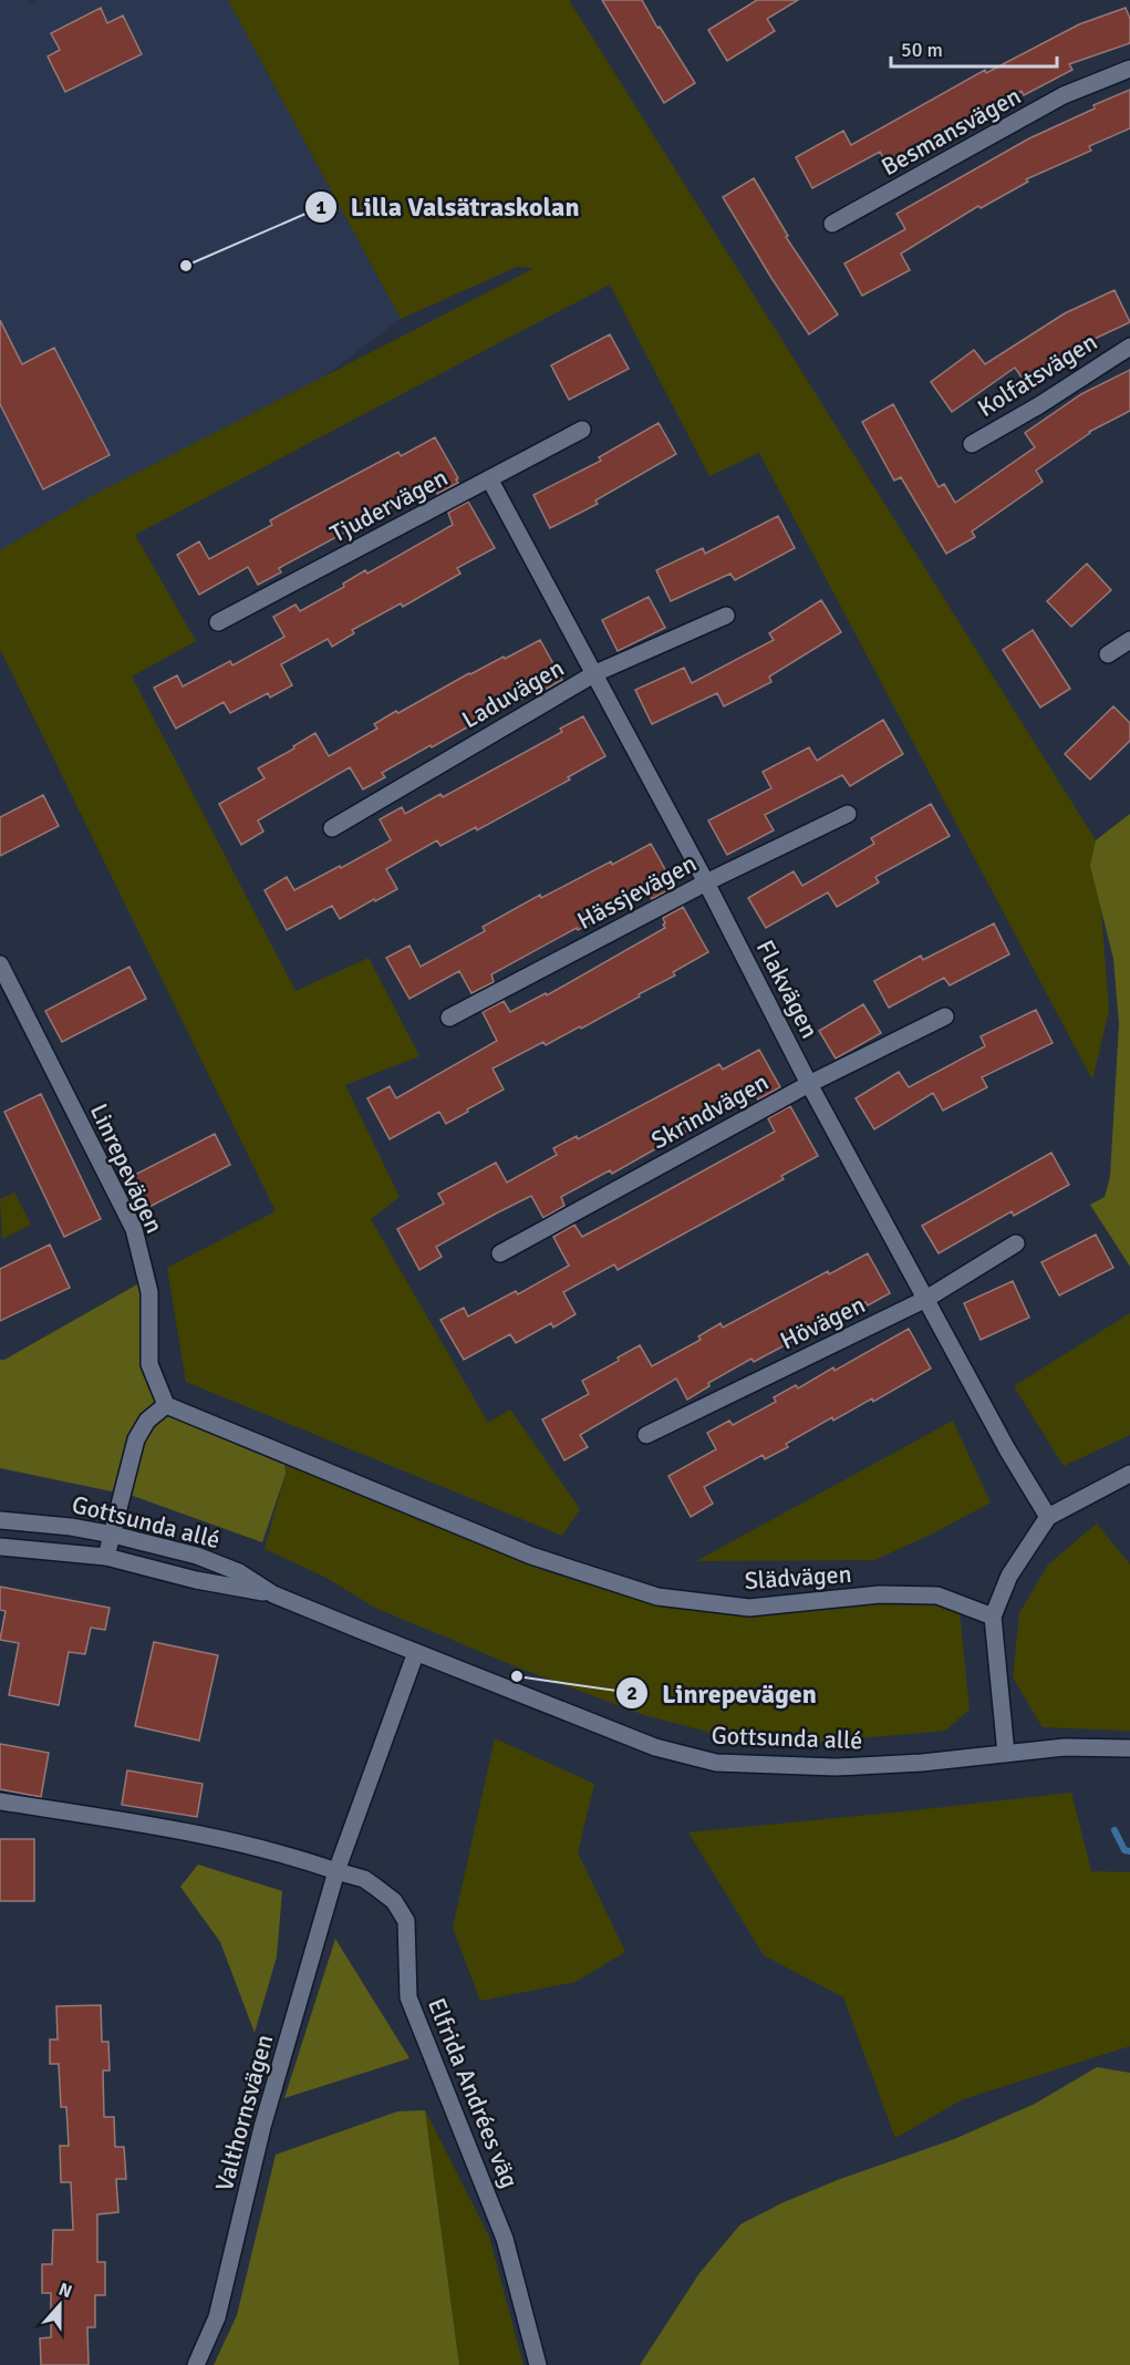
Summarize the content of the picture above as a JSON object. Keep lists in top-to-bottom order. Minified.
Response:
{"streets":{"street":["Besmansvägen","Kolfatsvägen","Tjudervägen","Laduvägen","Hässjevägen","Flakvägen","Skrindvägen","Linrepevägen","Hövägen","Gottsunda allé","Slädvägen","Elfrida Andrées väg","Valthornsvägen"]},"crossings":[["Tjudervägen","Flakvägen"],["Laduvägen","Flakvägen"],["Hässjevägen","Flakvägen"],["Flakvägen","Skrindvägen"],["Flakvägen","Hövägen"],["Linrepevägen","Slädvägen"],["Gottsunda allé","Valthornsvägen"],["Elfrida Andrées väg","Valthornsvägen"]],"places":["Lilla Valsätraskolan","Linrepevägen"],"scale_bar":"50 m","north":"top"}
